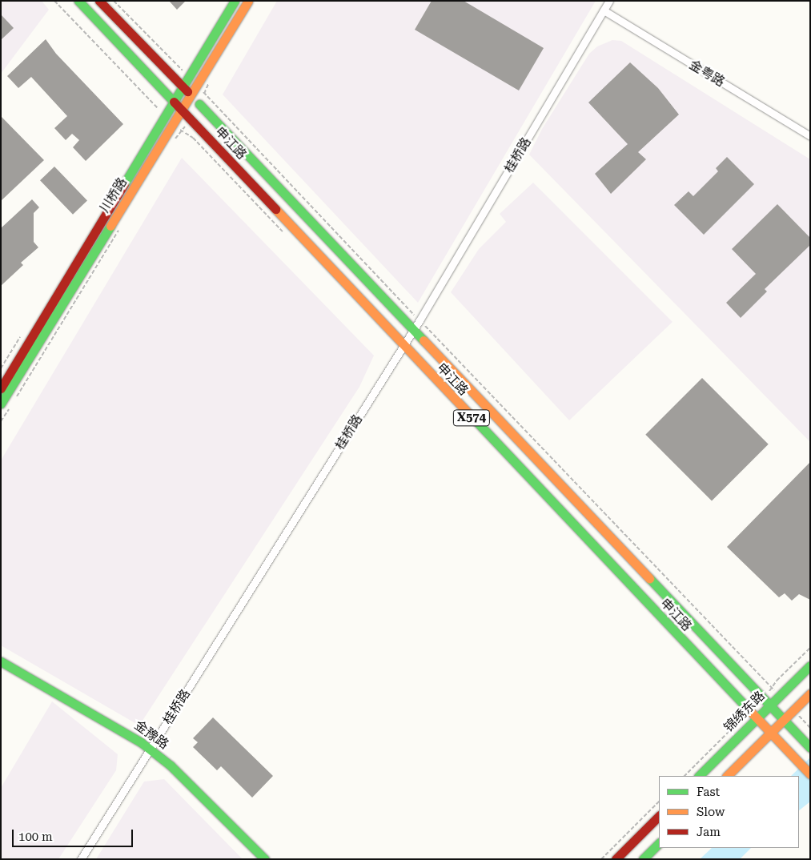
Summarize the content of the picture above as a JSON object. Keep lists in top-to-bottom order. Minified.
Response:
{"streets":{"main road":["申江路","川桥路","X574","锦绣东路","金豫路"],"street":["金粤路","桂桥路"]},"crossings":[["金粤路","桂桥路"],["申江路","桂桥路"],["申江路","川桥路"],["申江路","锦绣东路"],["桂桥路","金豫路"]],"legend":["Fast","Slow","Jam"],"scale_bar":"100 m"}
